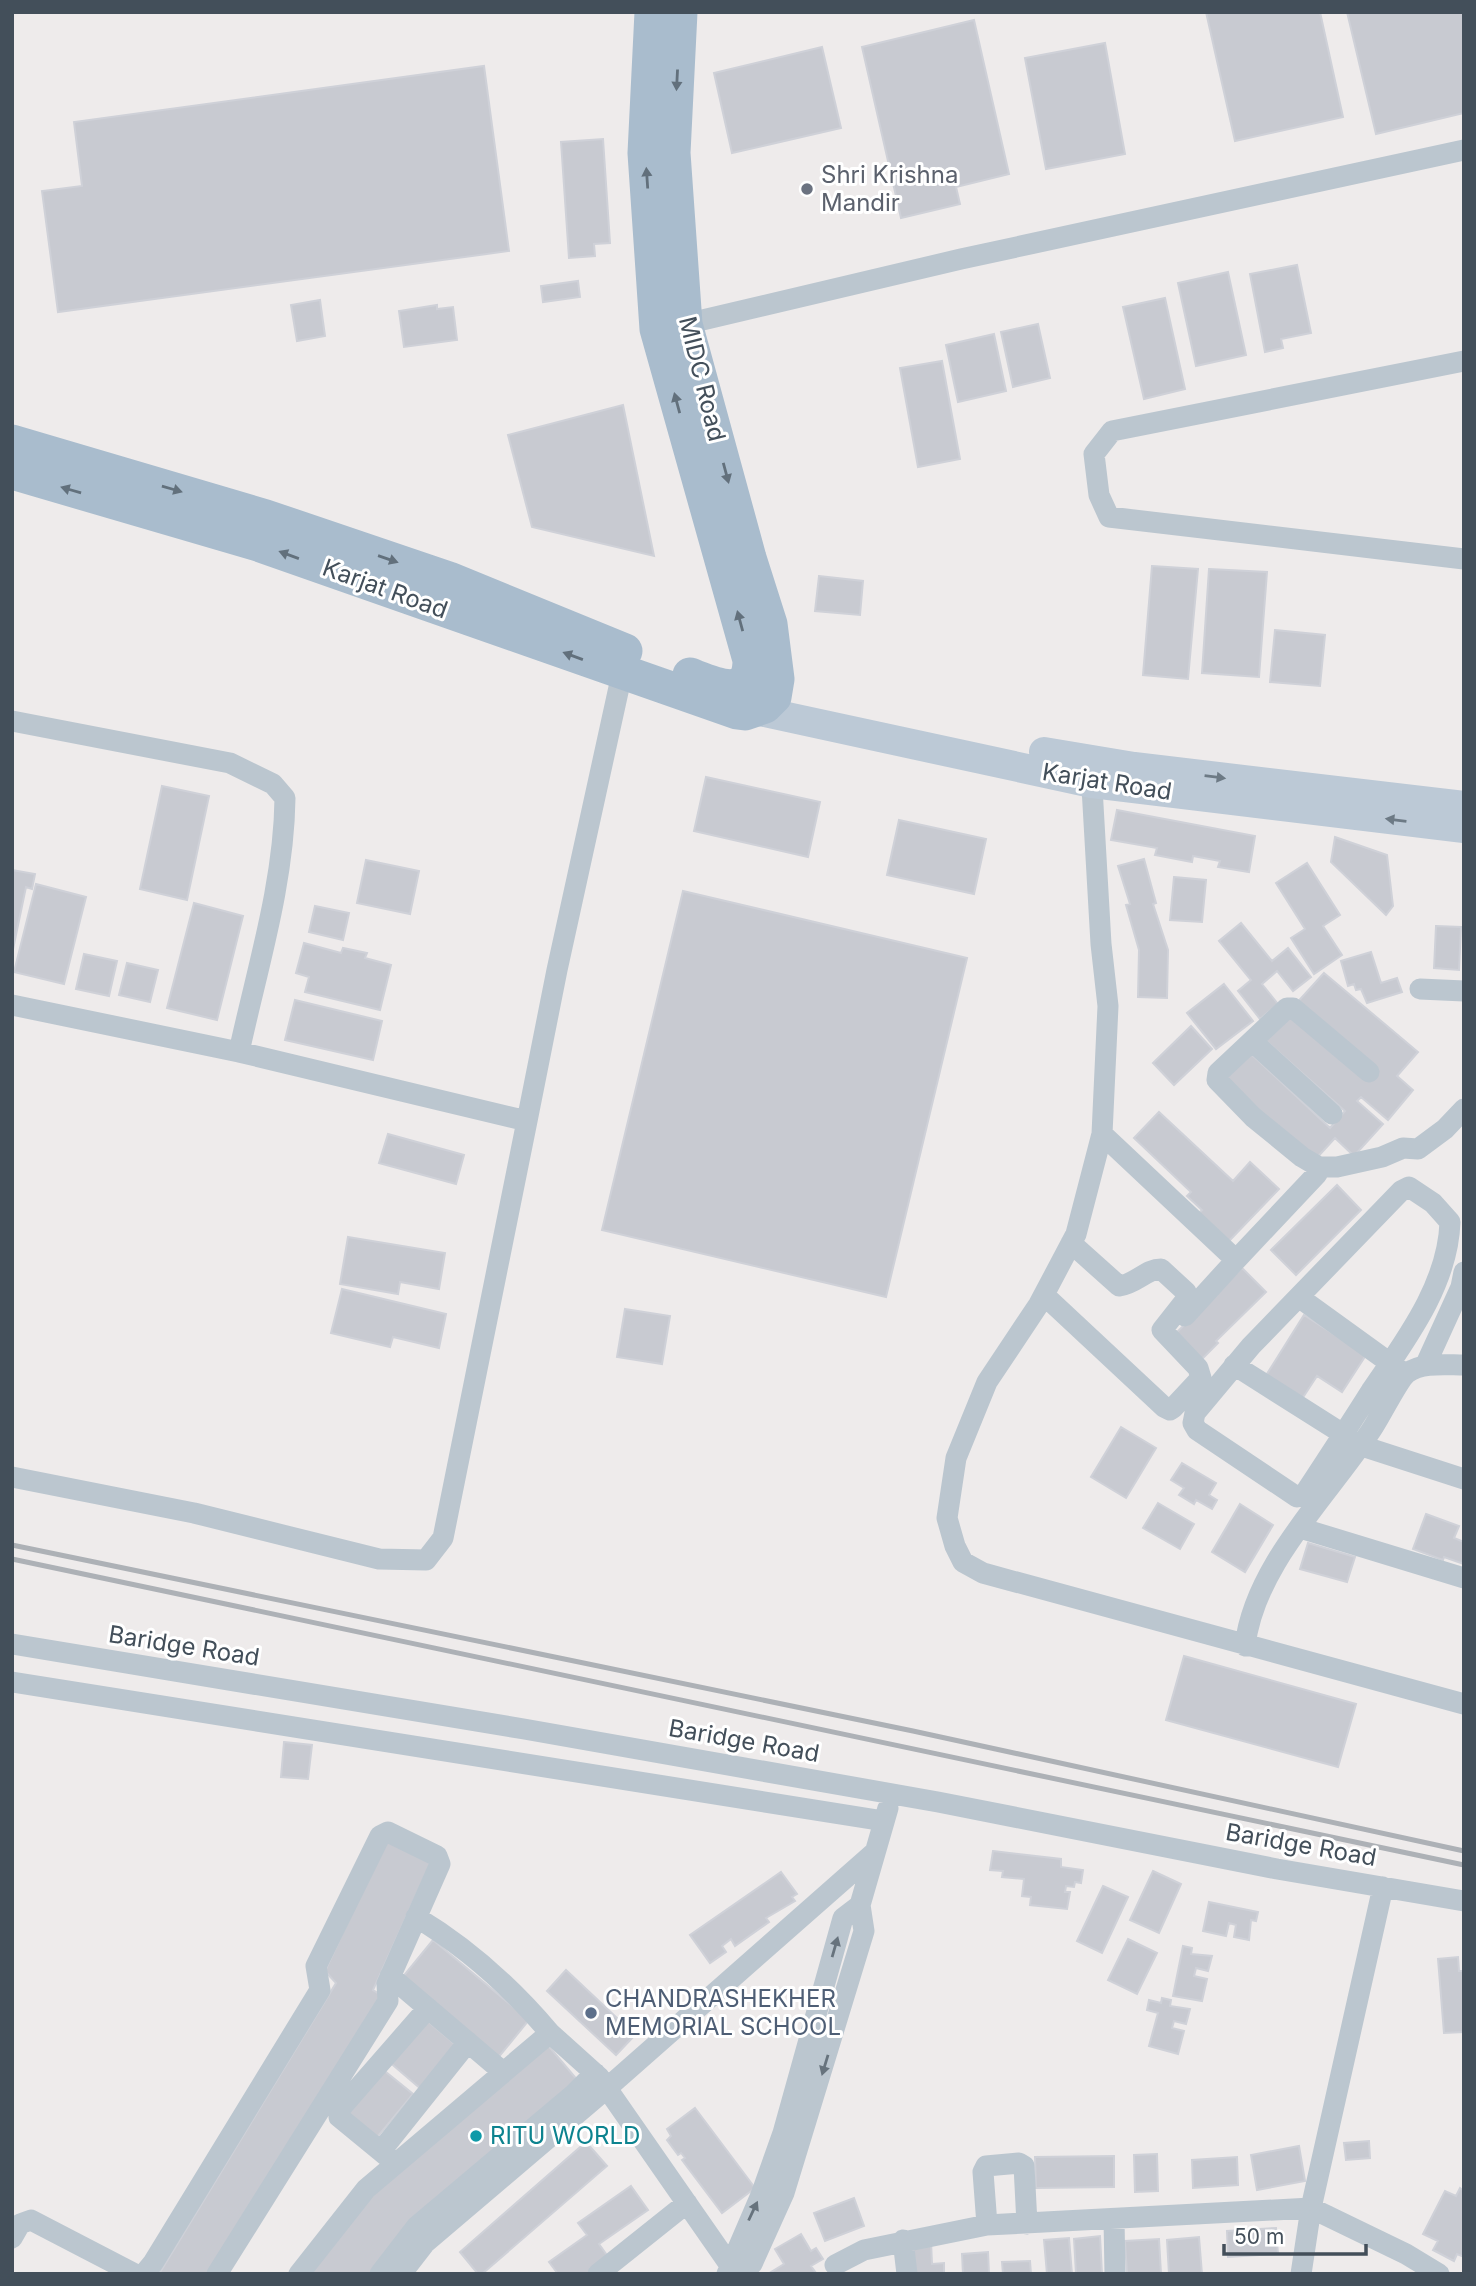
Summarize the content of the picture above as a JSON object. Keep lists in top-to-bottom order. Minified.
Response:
{"streets":{"main road":["MIDC Road","Karjat Road"],"street":["Baridge Road"]},"crossings":[["MIDC Road","Karjat Road"]],"places":["Shri Krishna Mandir","CHANDRASHEKHER MEMORIAL SCHOOL","RITU WORLD"],"scale_bar":"50 m"}
